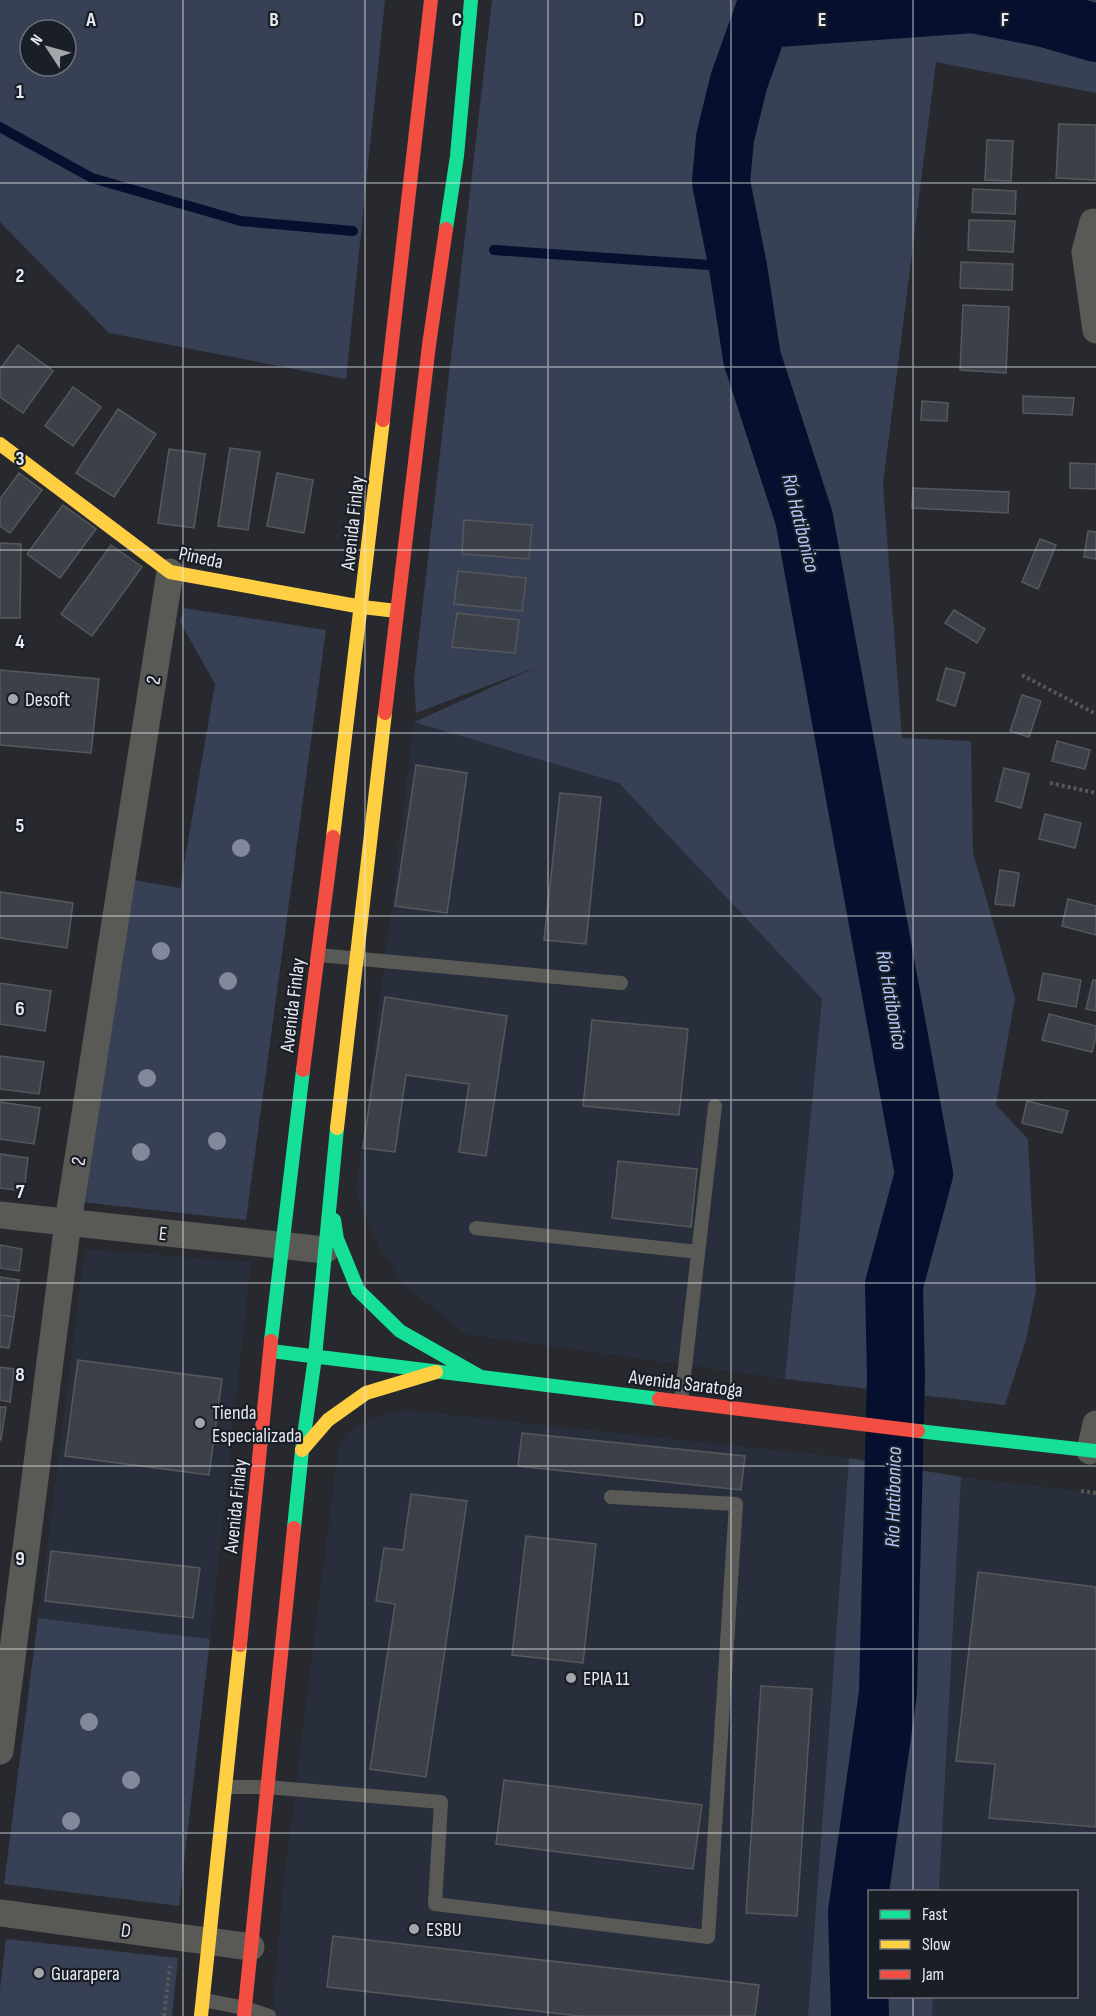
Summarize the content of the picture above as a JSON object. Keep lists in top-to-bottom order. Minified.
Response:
{"streets":{"main road":["Avenida Finlay","Pineda","Avenida Saratoga"],"street":["2","E","D"]},"crossings":[["Avenida Finlay","Pineda"],["Avenida Finlay","E"],["Avenida Finlay","Avenida Saratoga"],["Avenida Finlay","D"],["Pineda","2"],["2","E"]],"water":["Río Hatibonico"],"places":["Desoft","Tienda Especializada","EPIA 11","ESBU","Guarapera"],"legend":["Fast","Slow","Jam"],"north":"top left","grid":{"columns":["A","B","C","D","E","F"],"rows":["1","2","3","4","5","6","7","8","9"]}}
